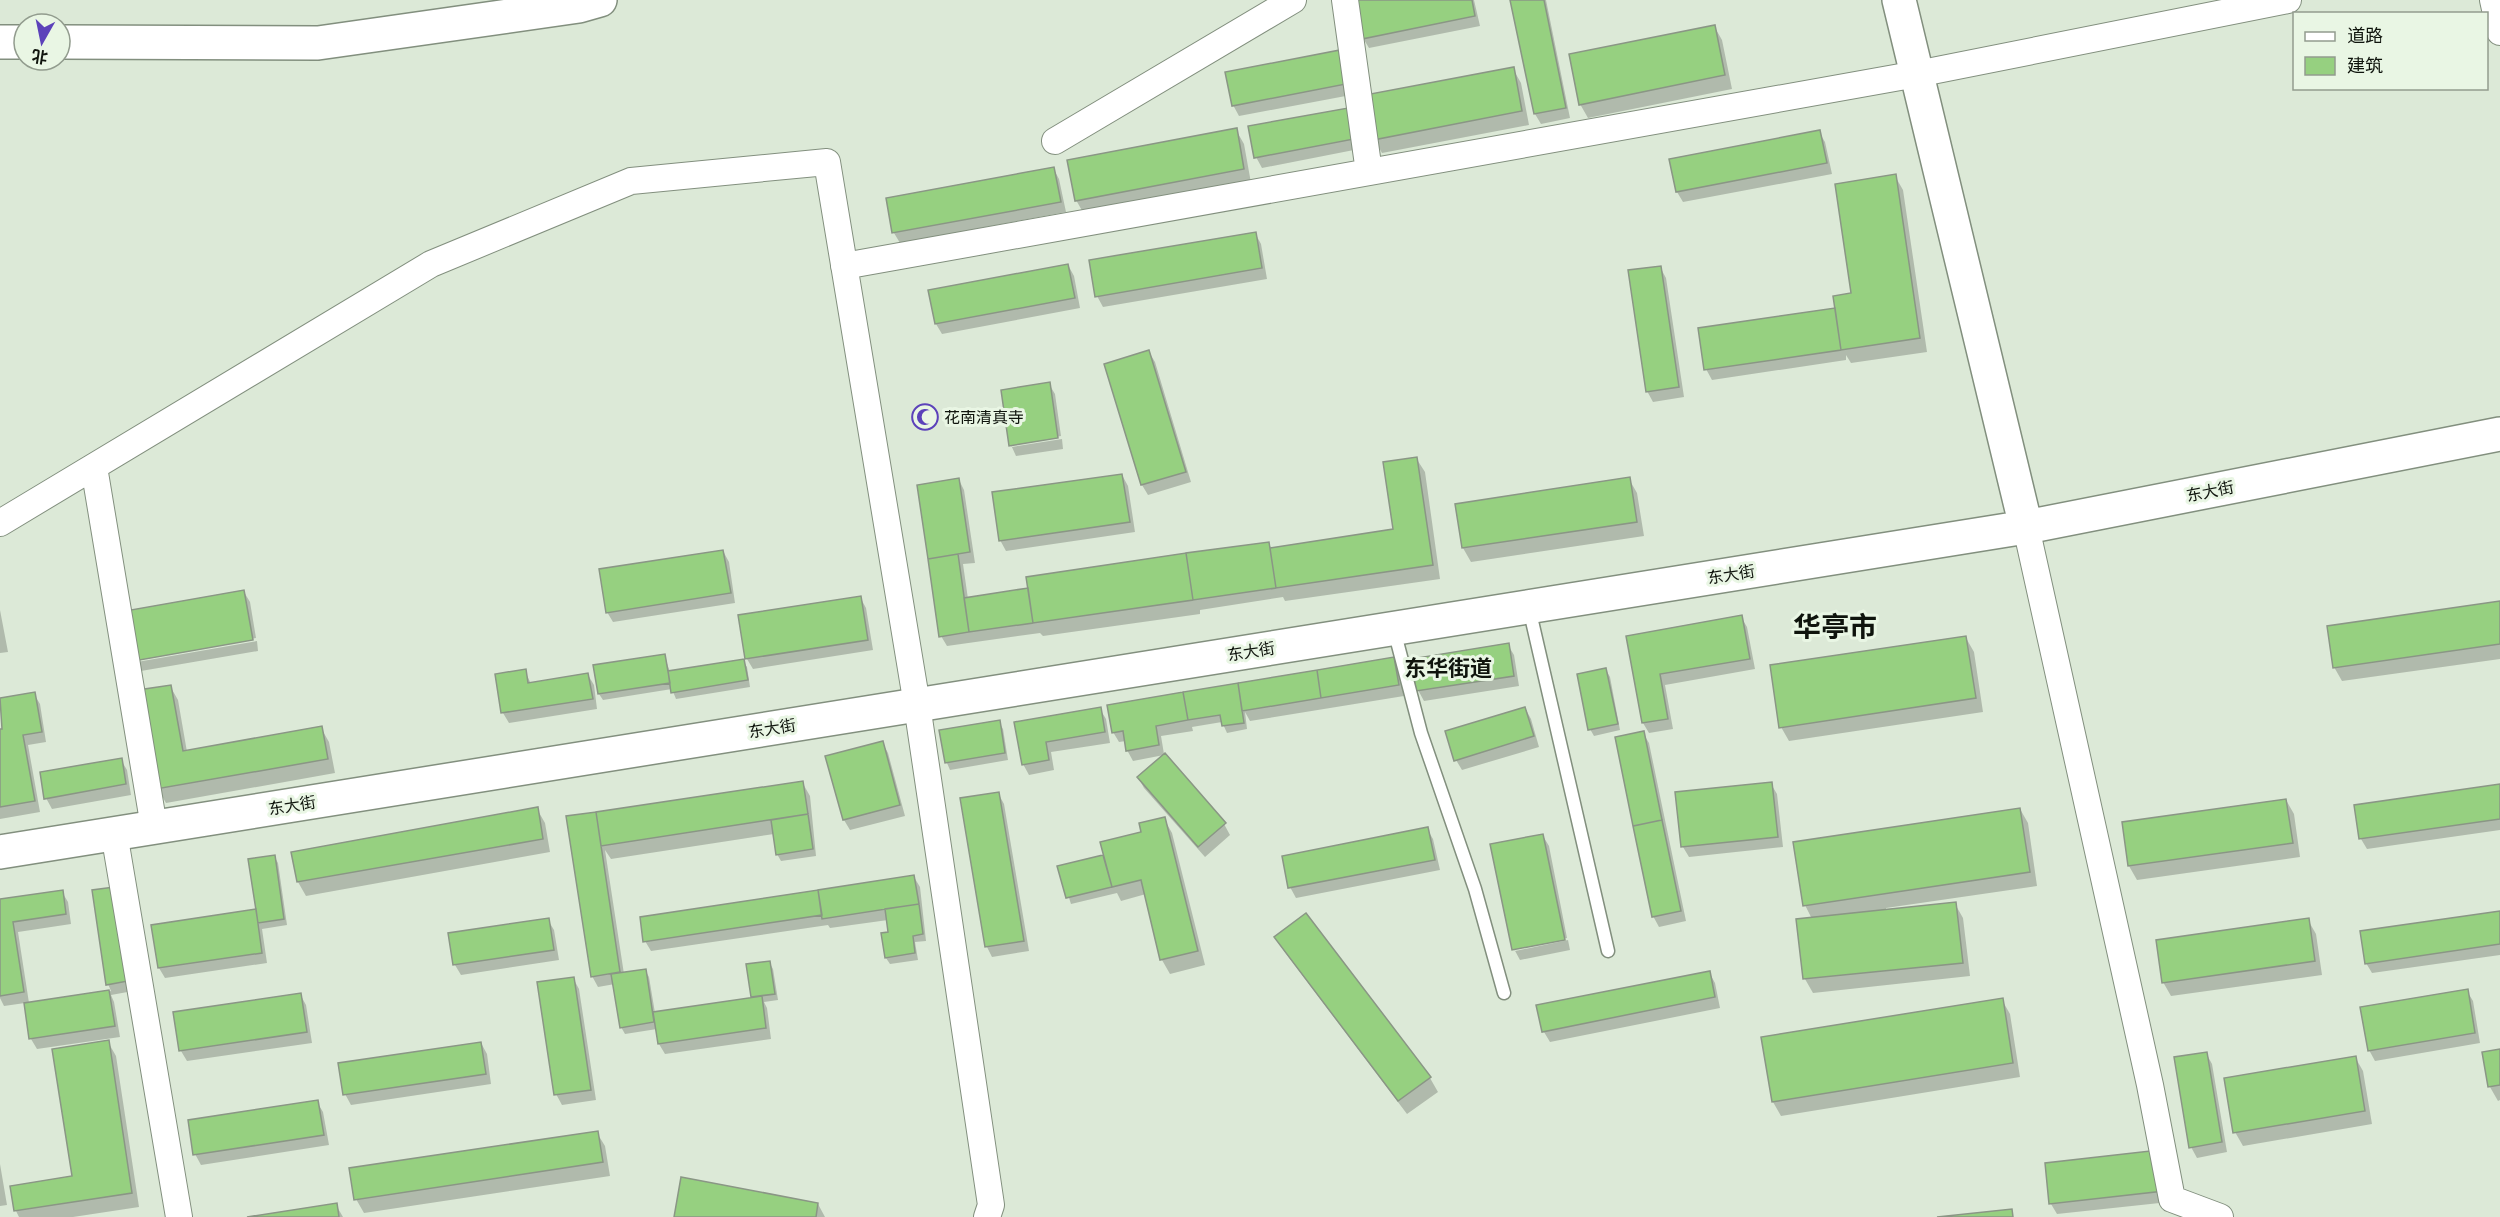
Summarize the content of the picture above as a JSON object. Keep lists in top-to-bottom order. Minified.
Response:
{"streets":{"street":["东大街"]},"districts":["华亭市","东华街道"],"places":{"mosque":["花南清真寺"]},"legend":["道路","建筑"],"north":"bottom"}
